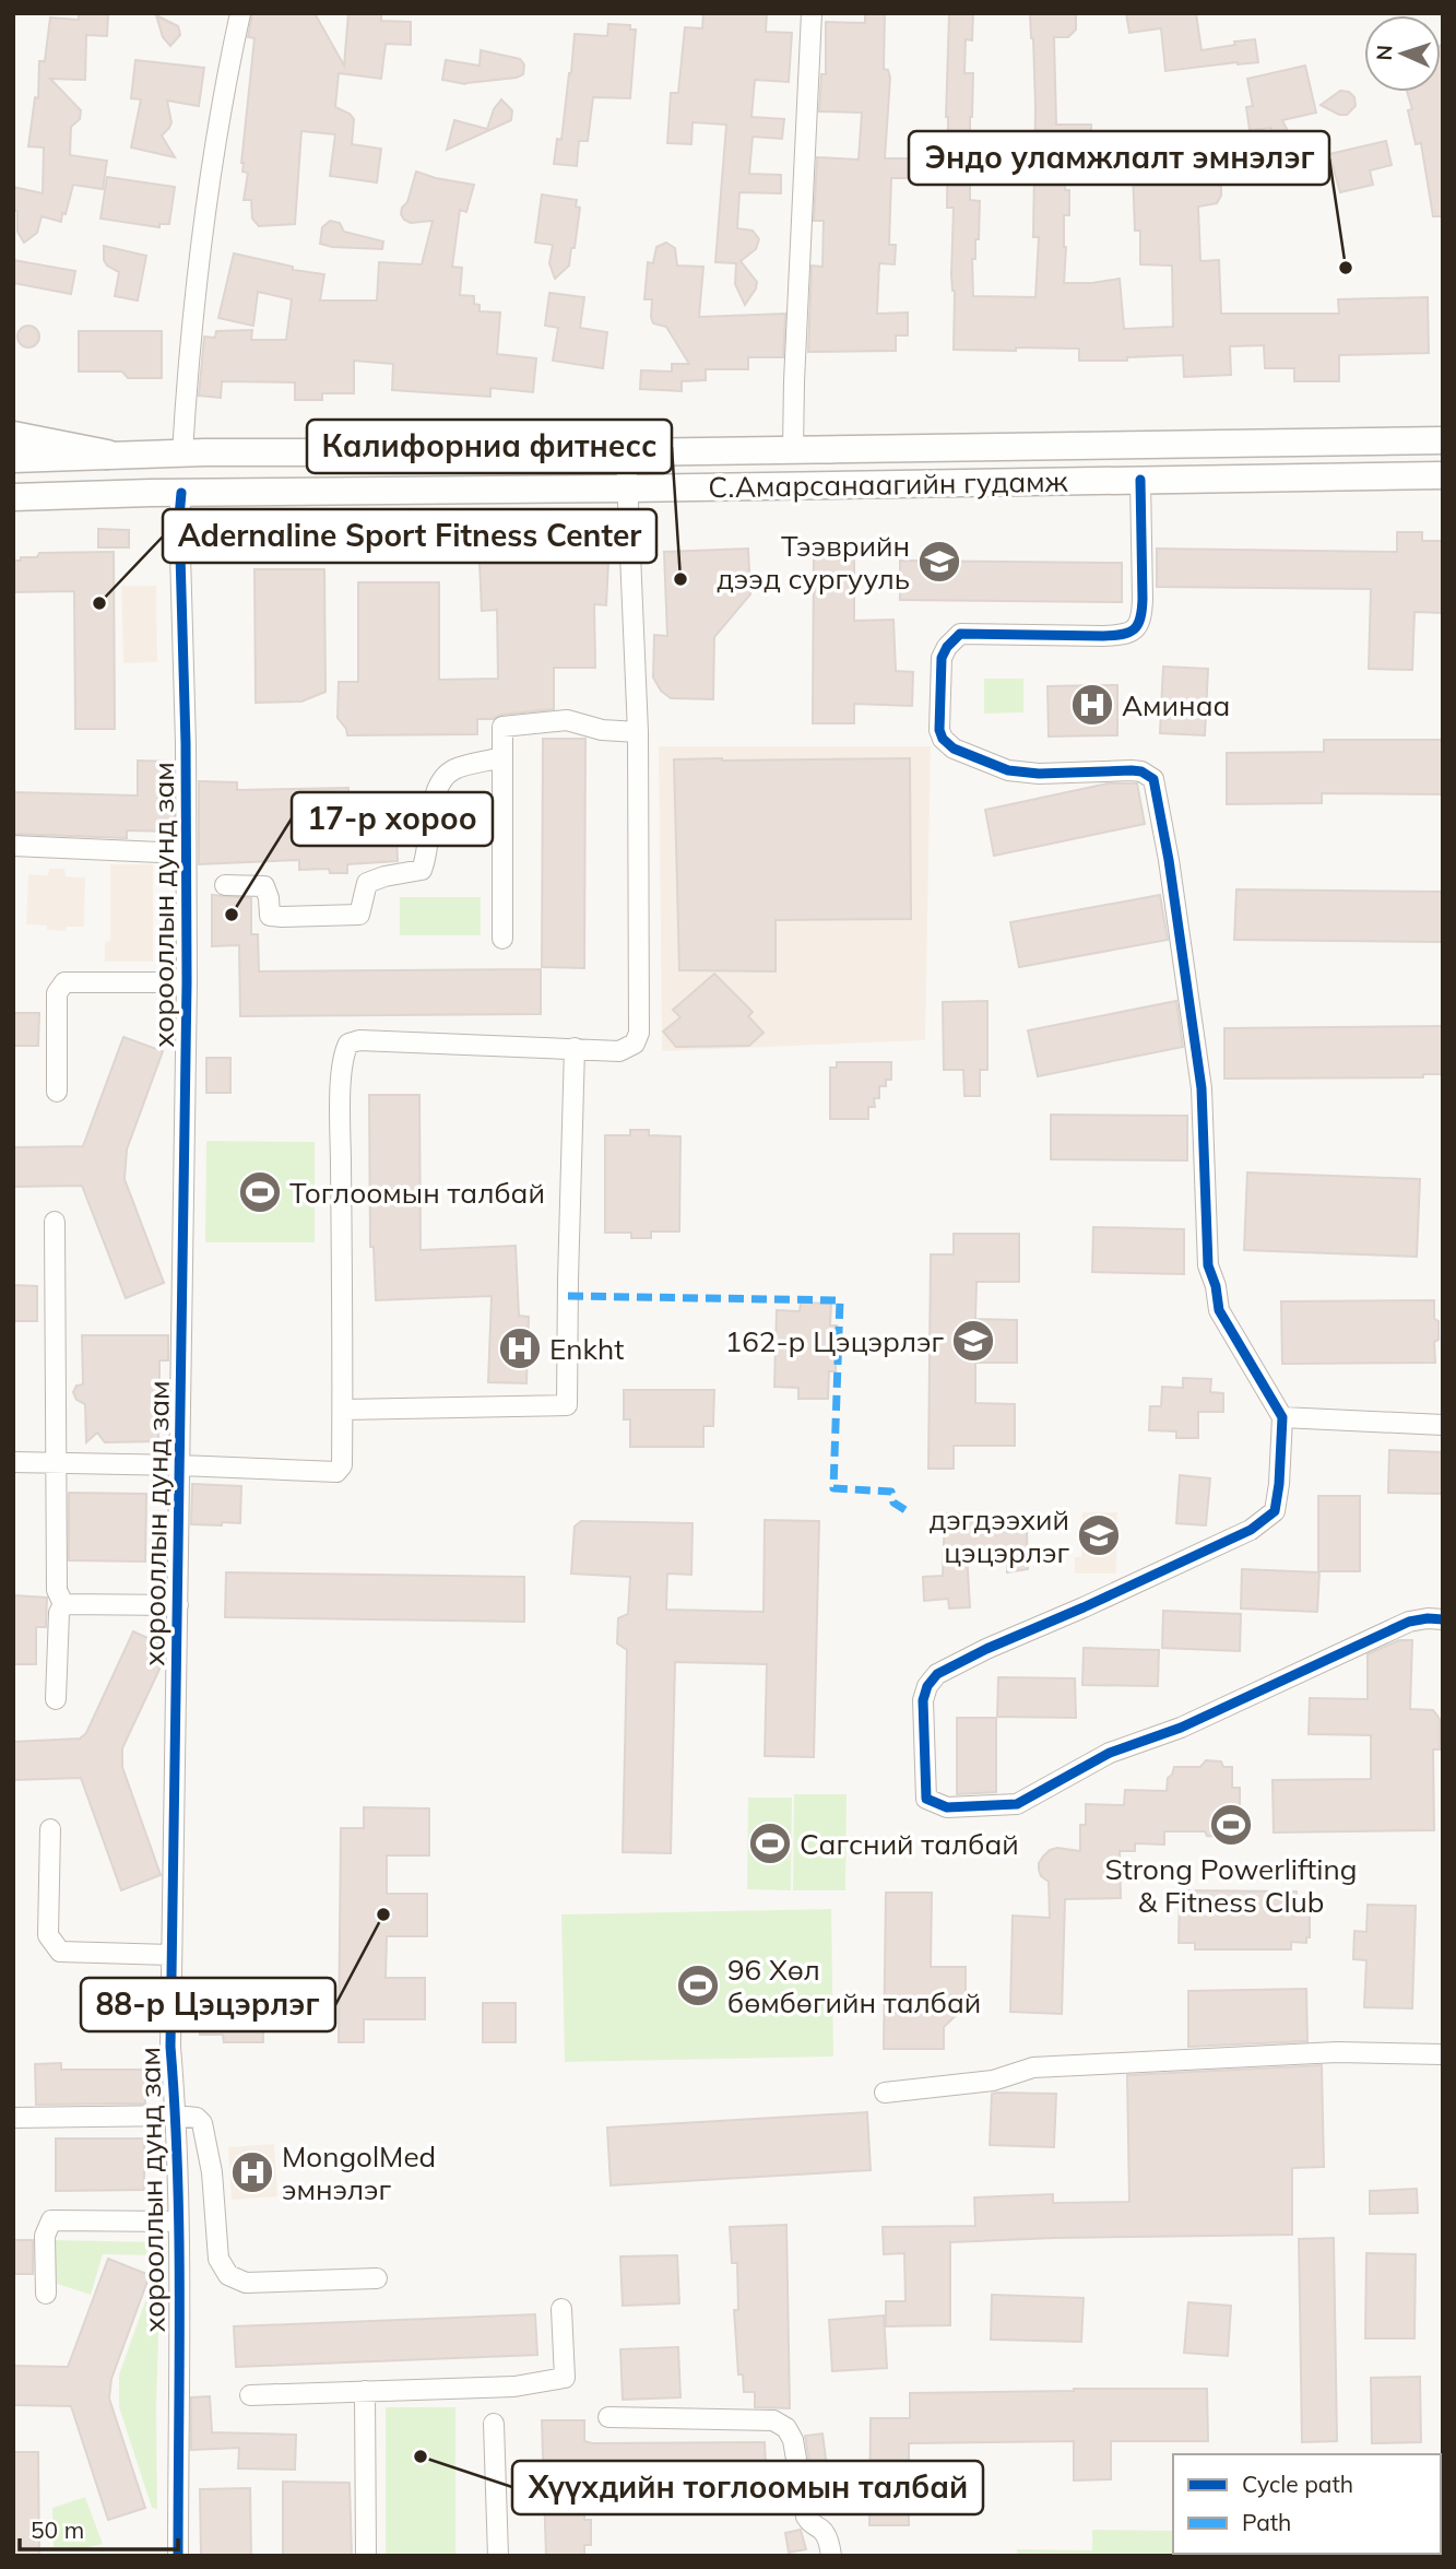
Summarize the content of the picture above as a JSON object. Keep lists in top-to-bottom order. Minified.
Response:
{"streets":{"main road":["С.Амарсанаагийн гудамж"],"street":["хорооллын дунд зам"]},"crossings":[["С.Амарсанаагийн гудамж","хорооллын дунд зам"]],"places":{"other":["Эндо уламжлалт эмнэлэг","Калифорниа фитнесс","Adernaline Sport Fitness Center","17-р хороо","88-р Цэцэрлэг","Хүүхдийн тоглоомын талбай"],"school or university":["Тээврийн дээд сургууль","162-р Цэцэрлэг","дэгдээхий цэцэрлэг"],"hospital":["Аминаа","Enkht","MongolMed эмнэлэг"],"sports":["Тоглоомын талбай","Strong Powerlifting & Fitness Club","Сагсний талбай","96 Хөл бөмбөгийн талбай"]},"legend":["Cycle path","Path"],"scale_bar":"50 m","north":"left"}
